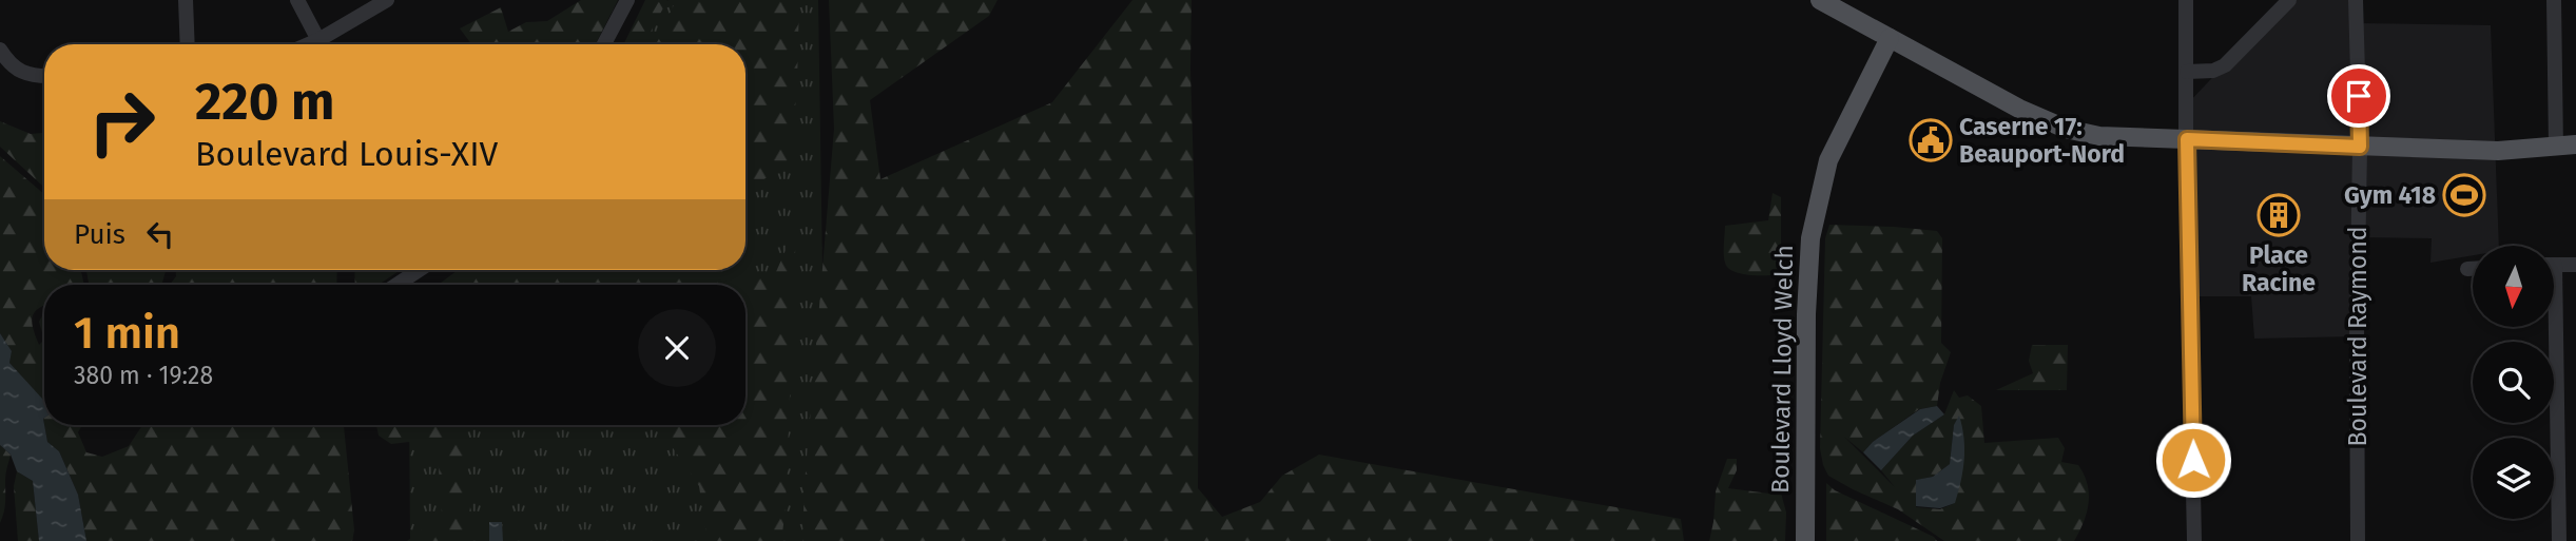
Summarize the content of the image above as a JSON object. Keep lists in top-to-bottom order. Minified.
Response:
{"streets":{"main road":["Boulevard Lloyd Welch"],"street":["Boulevard Raymond"]},"places":{"public building":["Caserne 17: Beauport-Nord"],"sports":["Gym 418"],"building":["Place Racine"]},"north":"bottom","page":{"turn":["220 m","Boulevard Louis-XIV"],"then":"Puis","heading":["1 min","380 m · 19:28"]}}
